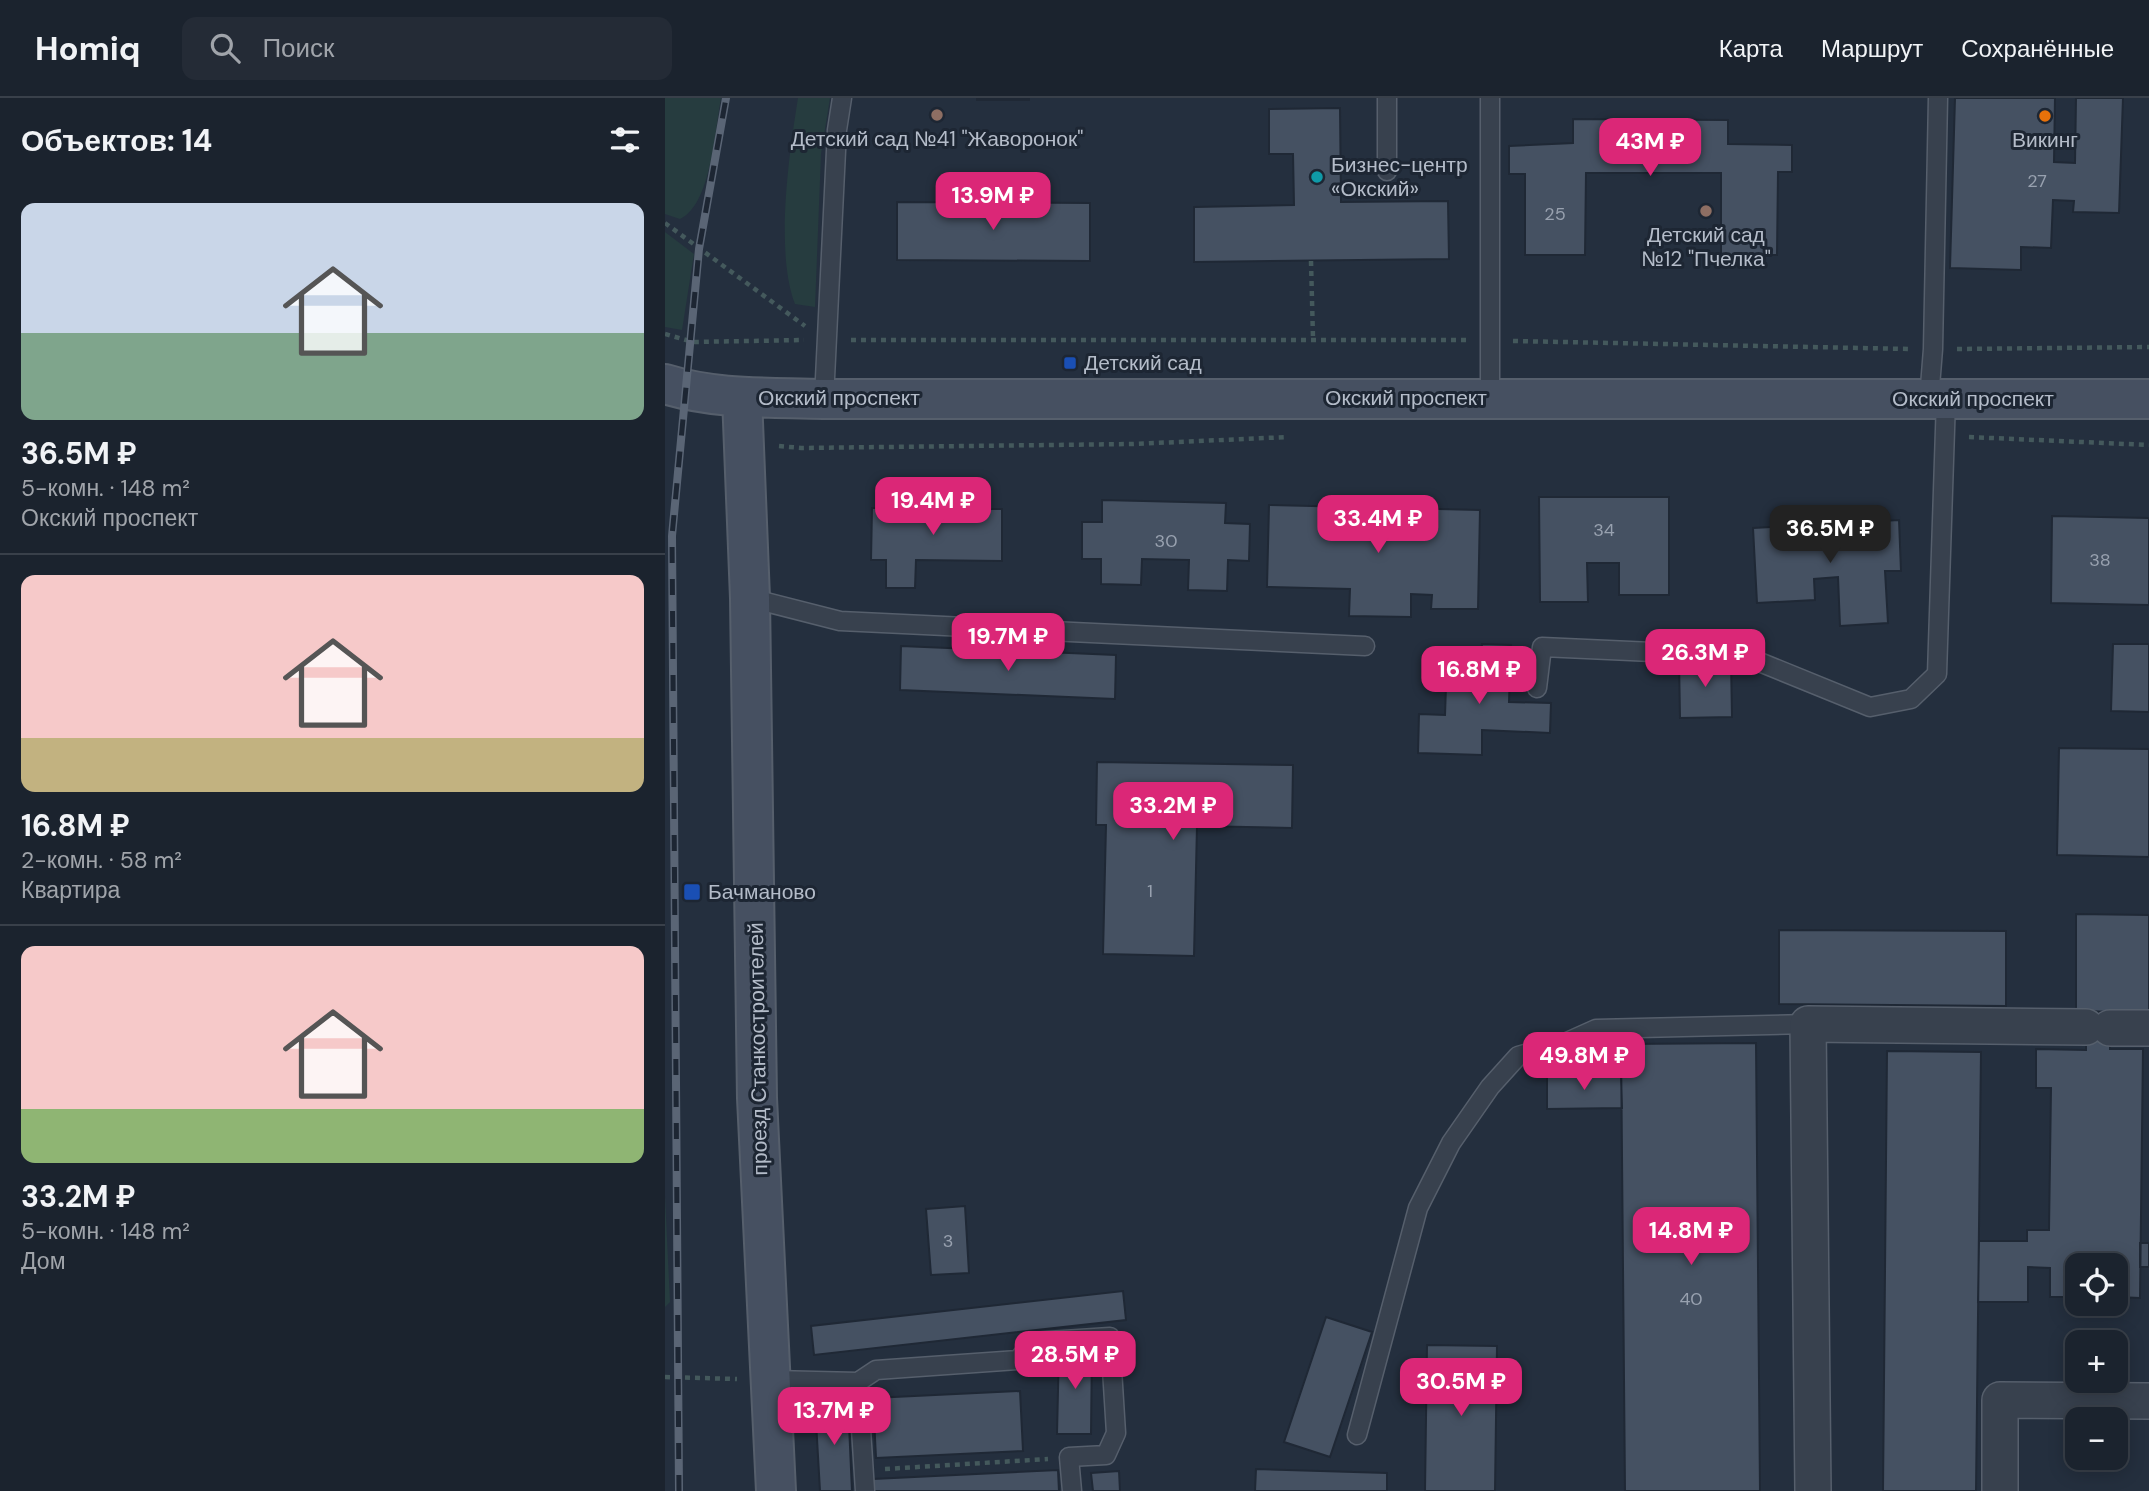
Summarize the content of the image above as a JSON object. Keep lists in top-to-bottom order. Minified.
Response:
{"streets":{"main road":["Окский проспект","проезд Станкостроителей"]},"crossings":[["Окский проспект","проезд Станкостроителей"]],"places":{"other":["Детский сад №41 \"Жаворонок\"","Викинг","Бизнес-центр «Окский»","Детский сад №12 \"Пчелка\""],"transit":["Детский сад","Бачманово"]},"house_numbers":["27","25","34","30","38","1","3","40"],"page":{"header":"Homiq","search":"Поиск","nav":["Карта","Маршрут","Сохранённые"],"heading":"Объектов: 14","price":["43M ₽","13.9M ₽","19.4M ₽","33.4M ₽","36.5M ₽","19.7M ₽","26.3M ₽","16.8M ₽","33.2M ₽","49.8M ₽","14.8M ₽","28.5M ₽","30.5M ₽","13.7M ₽"],"list":[{"name":"36.5M ₽","note":"5-комн. · 148 m² · Окский проспект"},{"name":"16.8M ₽","note":"2-комн. · 58 m² · Квартира"},{"name":"33.2M ₽","note":"5-комн. · 148 m² · Дом"}],"map_buttons":["+","−"]}}
